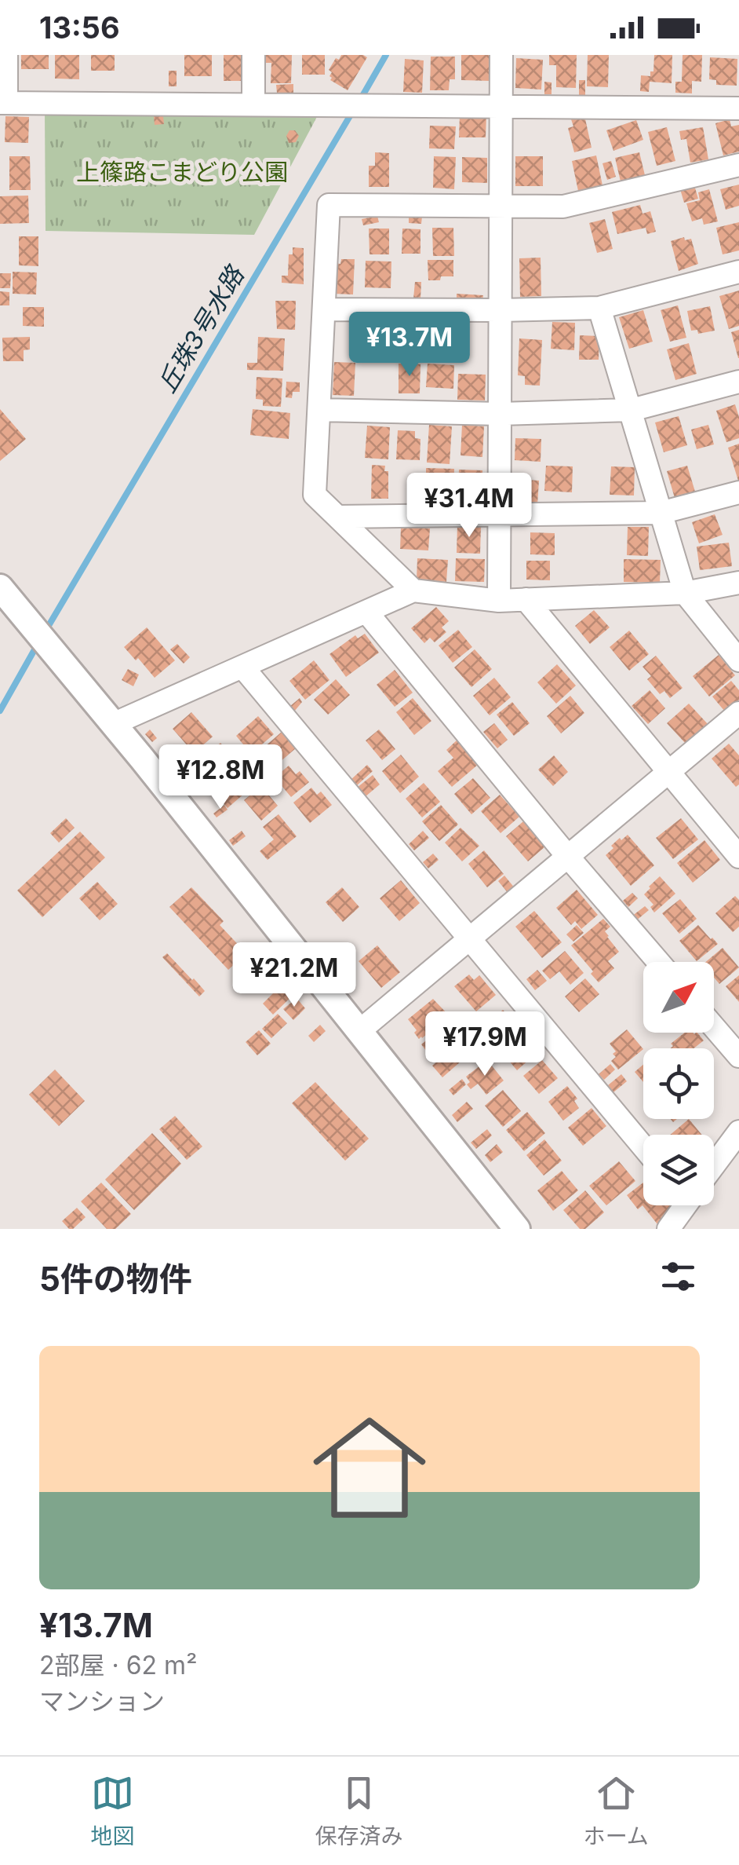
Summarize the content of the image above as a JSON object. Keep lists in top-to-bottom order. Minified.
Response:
{"water":["丘珠3号水路"],"parks":["上篠路こまどり公園"],"north":"top right","page":{"status":"13:56","price":["¥13.7M","¥31.4M","¥12.8M","¥21.2M","¥17.9M"],"heading":"5件の物件","list":[{"name":"¥13.7M","note":"2部屋 · 62 m² · マンション"}],"tabs":["地図","保存済み","ホーム"]}}
